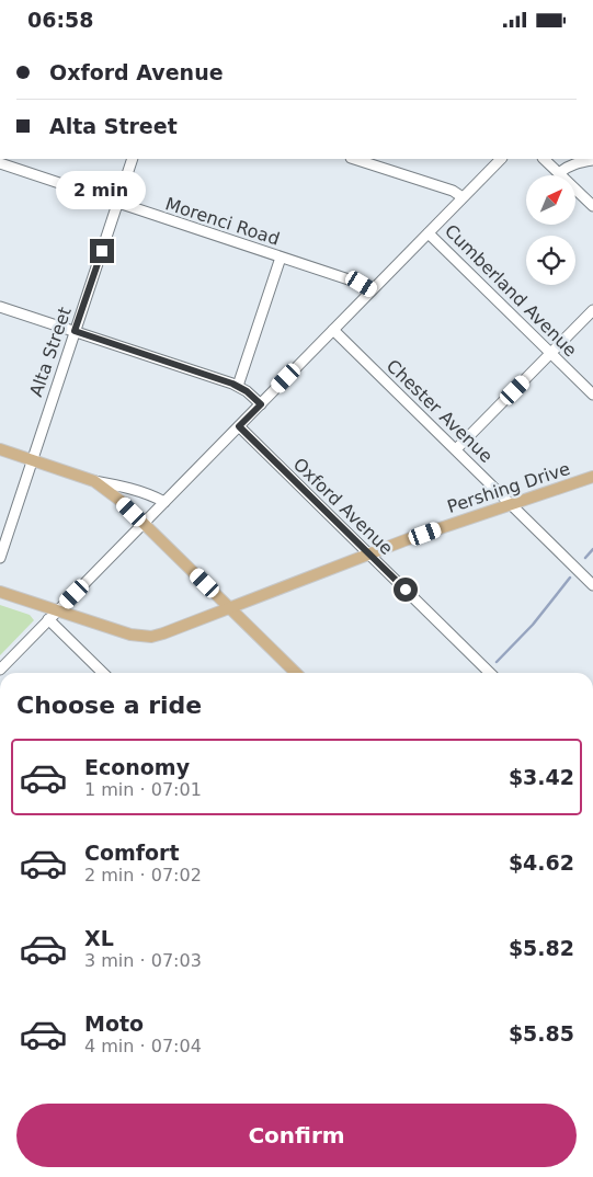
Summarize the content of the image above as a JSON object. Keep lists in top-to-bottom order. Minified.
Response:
{"streets":{"main road":["Pershing Drive"],"street":["Morenci Road","Cumberland Avenue","Alta Street","Chester Avenue","Oxford Avenue"]},"crossings":[["Morenci Road","Alta Street"],["Chester Avenue","Pershing Drive"],["Pershing Drive","Oxford Avenue"]],"north":"top right","page":{"status":"06:58","banner":["Oxford Avenue","Alta Street"],"bubble":"2 min","heading":"Choose a ride","list":[{"name":"Economy","note":"1 min · 07:01","value":"$3.42"},{"name":"Comfort","note":"2 min · 07:02","value":"$4.62"},{"name":"XL","note":"3 min · 07:03","value":"$5.82"},{"name":"Moto","note":"4 min · 07:04","value":"$5.85"}],"buttons":"Confirm"}}
